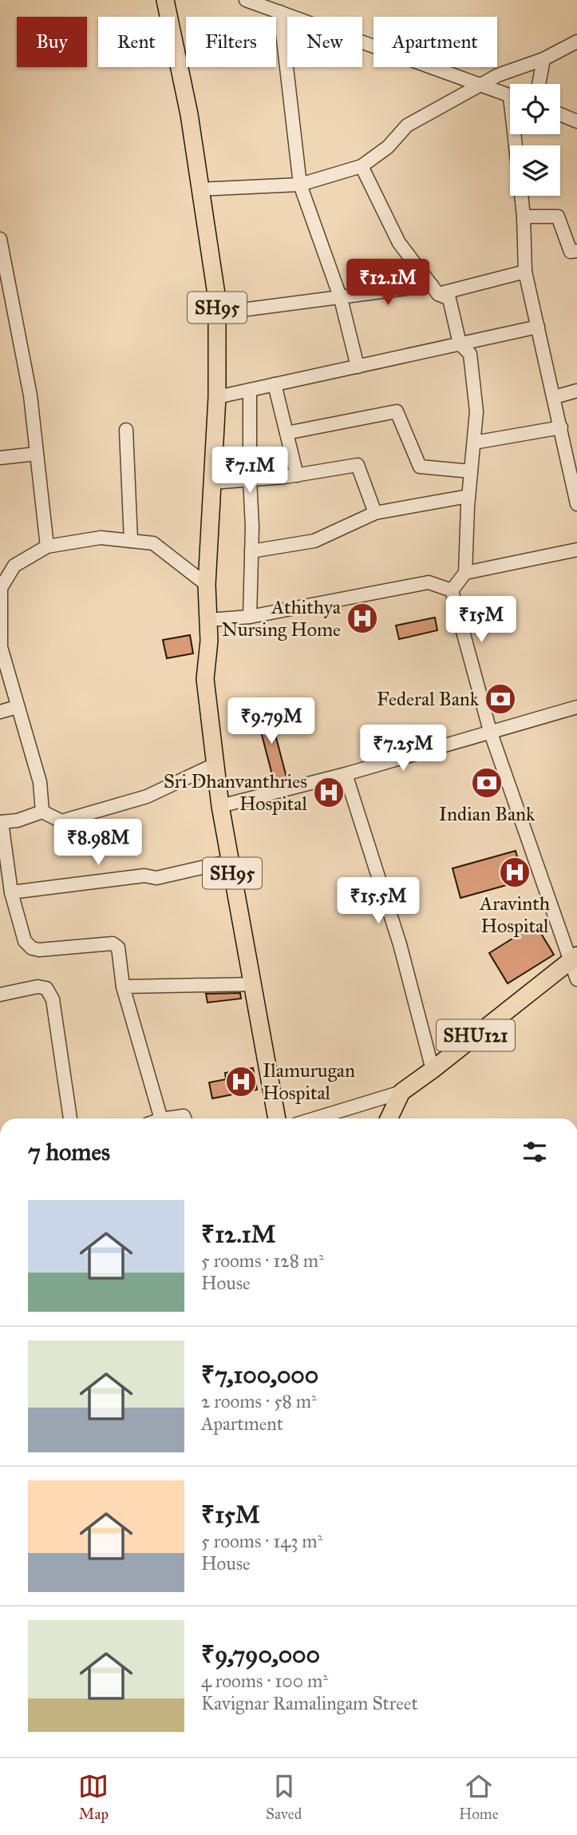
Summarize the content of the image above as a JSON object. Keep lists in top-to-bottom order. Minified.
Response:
{"streets":{"main road":["SH95","SHU121"]},"places":{"hospital":["Athithya Nursing Home","Sri Dhanvanthries Hospital","Aravinth Hospital","Ilamurugan Hospital"],"bank":["Federal Bank","Indian Bank"]},"page":{"chip":["Buy","Rent","Filters","New","Apartment"],"price":["₹12.1M","₹7.1M","₹15M","₹9.79M","₹7.25M","₹8.98M","₹15.5M"],"heading":"7 homes","list":[{"name":"₹12.1M","note":"5 rooms · 128 m² · House"},{"name":"₹7,100,000","note":"2 rooms · 58 m² · Apartment"},{"name":"₹15M","note":"5 rooms · 143 m² · House"},{"name":"₹9,790,000","note":"4 rooms · 100 m² · Kavignar Ramalingam Street"}],"tabs":["Map","Saved","Home"]}}
